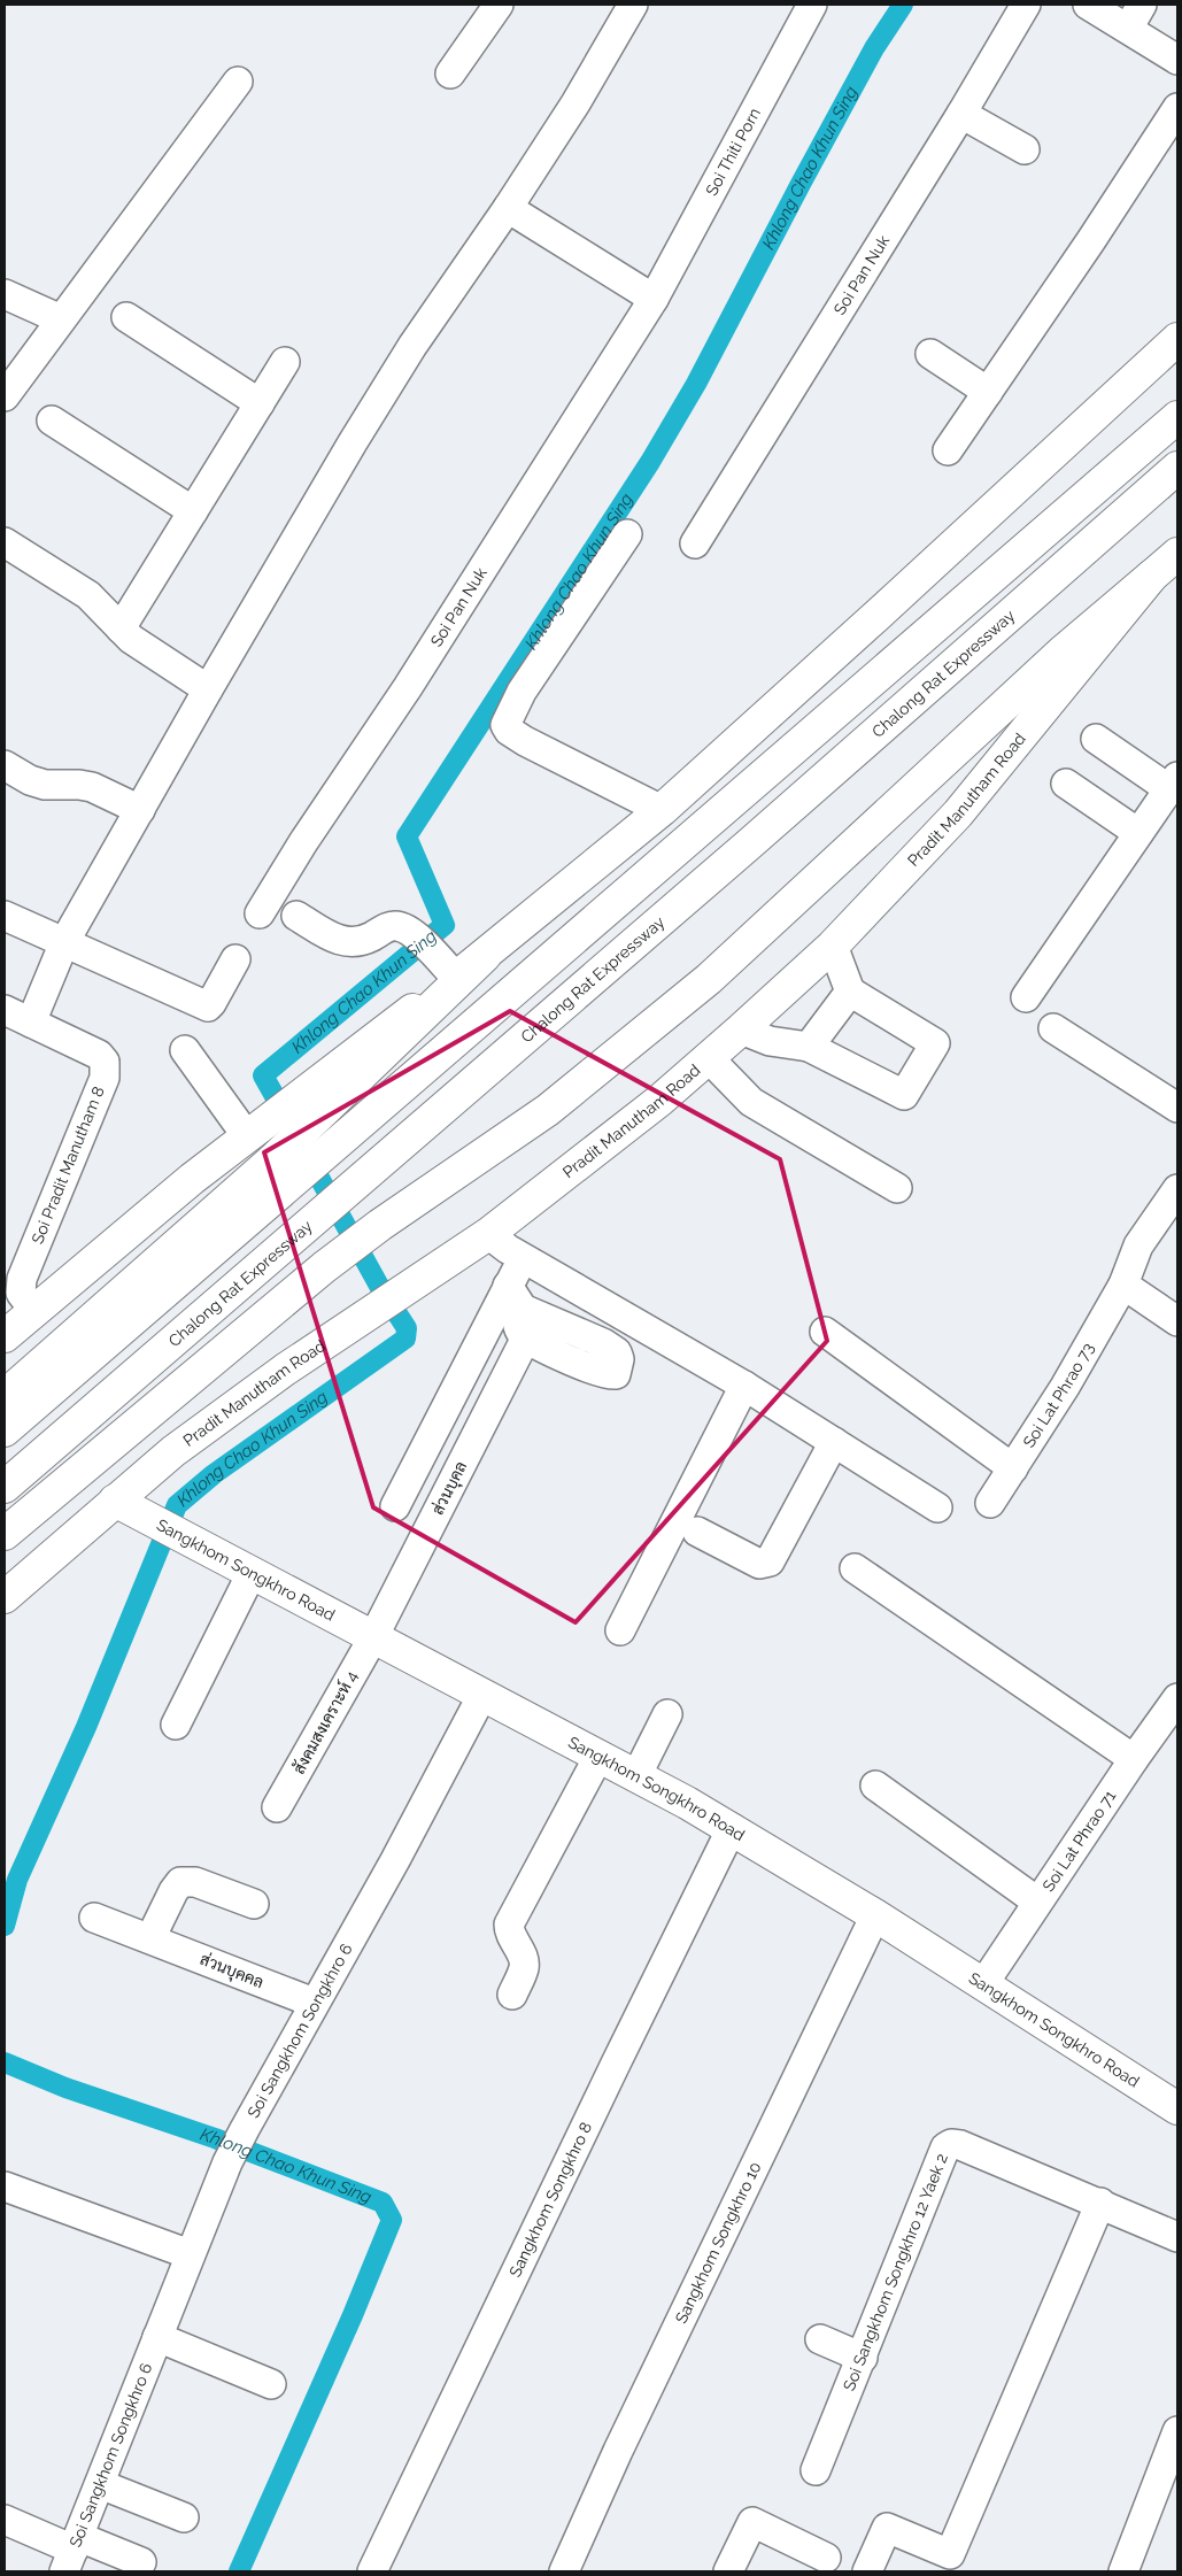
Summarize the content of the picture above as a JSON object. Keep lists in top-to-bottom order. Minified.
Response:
{"streets":{"main road":["Chalong Rat Expressway","Pradit Manutham Road","Sangkhom Songkhro Road"],"street":["Soi Thiti Porn","Soi Pan Nuk","Soi Pradit Manutham 8","Soi Lat Phrao 73","ส่วนบุคล","สังคมสงเคราะห์ 4","Soi Lat Phrao 71","ส่วนบุคคล","Soi Sangkhom Songkhro 6","Sangkhom Songkhro 8","Sangkhom Songkhro 10","Soi Sangkhom Songkhro 12 Yaek 2"]},"crossings":[["Soi Thiti Porn","Soi Pan Nuk"],["Pradit Manutham Road","Sangkhom Songkhro Road"],["ส่วนบุคล","Sangkhom Songkhro Road"],["ส่วนบุคล","สังคมสงเคราะห์ 4"],["Sangkhom Songkhro Road","สังคมสงเคราะห์ 4"],["Sangkhom Songkhro Road","Soi Lat Phrao 71"],["Sangkhom Songkhro Road","Soi Sangkhom Songkhro 6"],["Sangkhom Songkhro Road","Sangkhom Songkhro 8"],["Sangkhom Songkhro Road","Sangkhom Songkhro 10"],["ส่วนบุคคล","Soi Sangkhom Songkhro 6"]],"water":["Khlong Chao Khun Sing"]}
